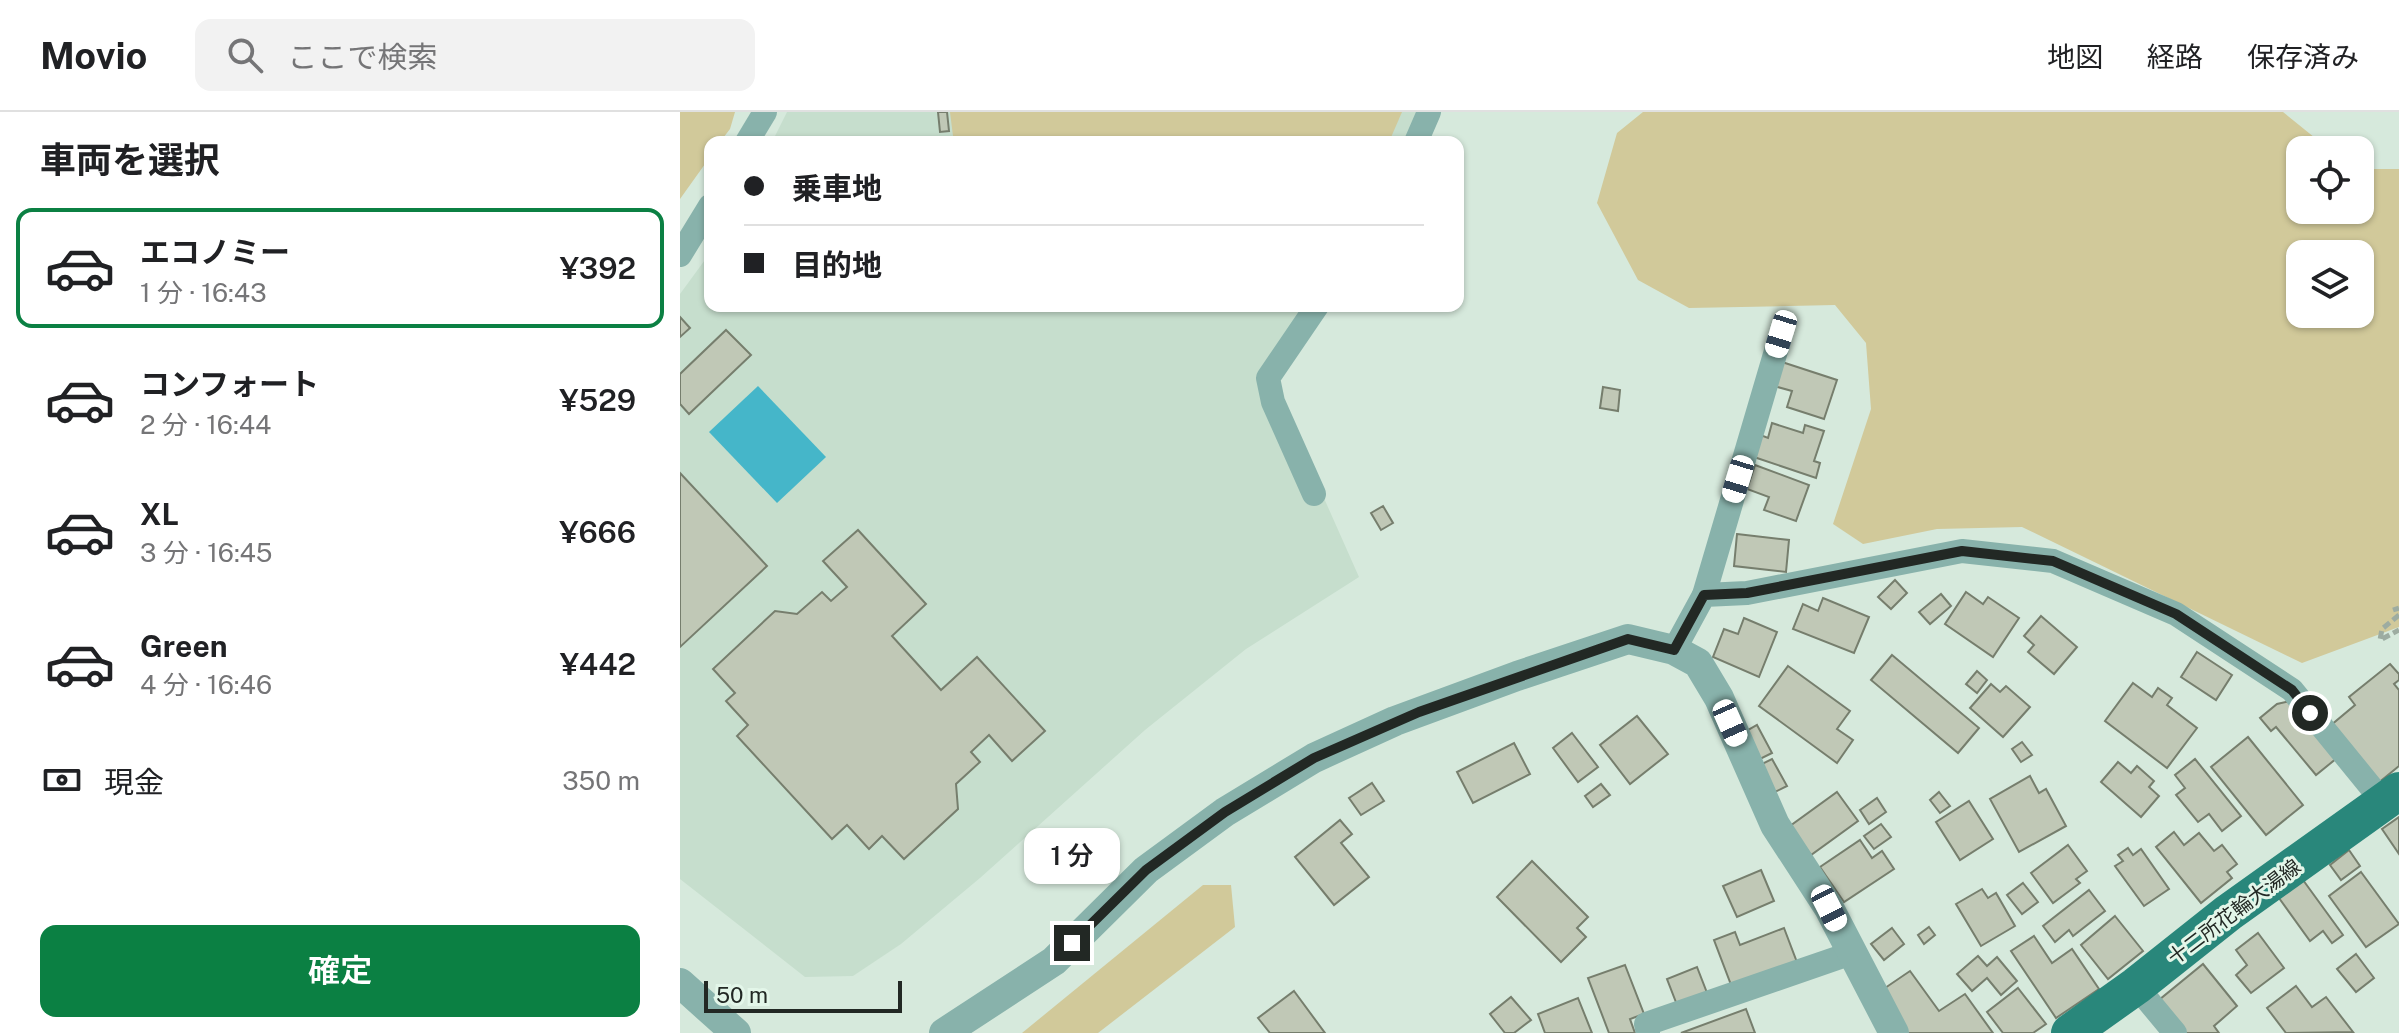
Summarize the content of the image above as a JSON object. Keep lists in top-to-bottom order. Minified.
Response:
{"streets":{"main road":["十二所花輪大湯線"]},"scale_bar":"50 m","page":{"header":"Movio","search":"ここで検索","nav":["地図","経路","保存済み"],"heading":"車両を選択","banner":["乗車地","目的地"],"list":[{"name":"エコノミー","note":"1 分 · 16:43","value":"¥392"},{"name":"コンフォート","note":"2 分 · 16:44","value":"¥529"},{"name":"XL","note":"3 分 · 16:45","value":"¥666"},{"name":"Green","note":"4 分 · 16:46","value":"¥442"}],"pay":["現金","350 m"],"bubble":"1 分","buttons":"確定","scale":"50 m"}}
